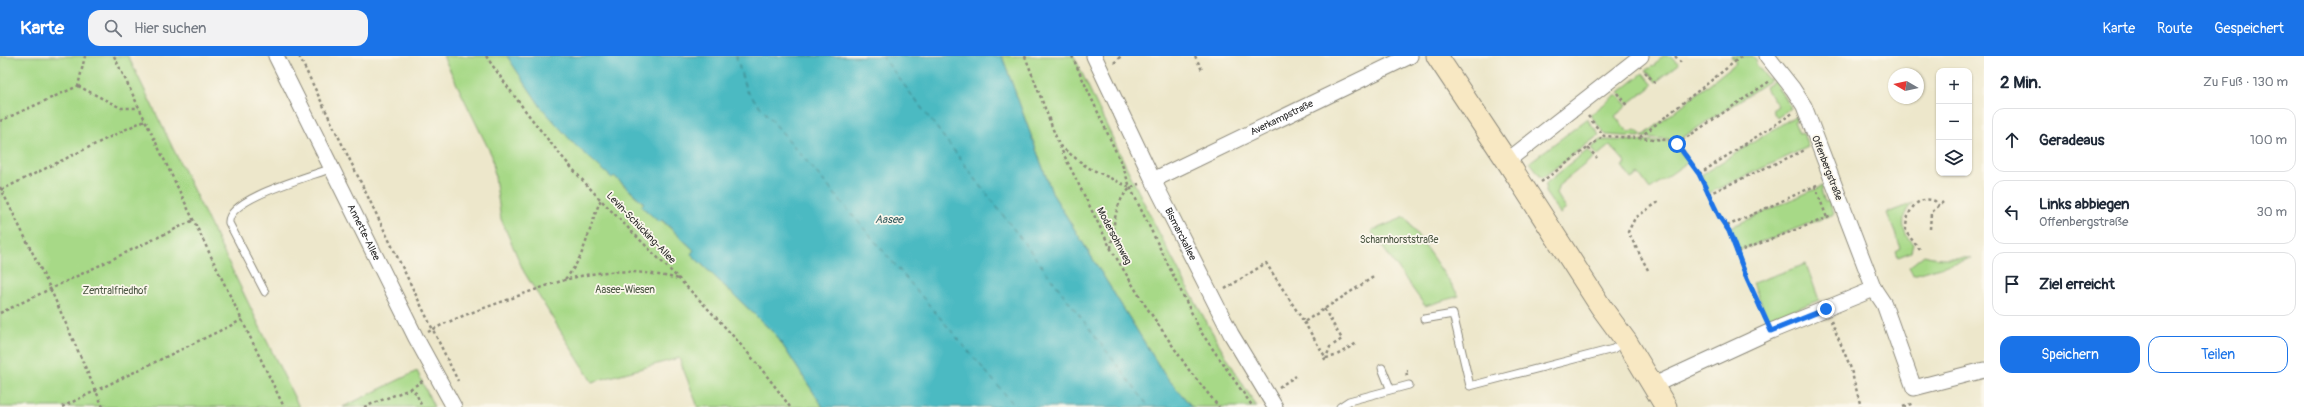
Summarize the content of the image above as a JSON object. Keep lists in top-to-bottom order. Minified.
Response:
{"streets":{"street":["Averkampstraße","Offenbergstraße","Annette-Allee","Bismarckallee"],"path":["Levin-Schücking-Allee","Modersohnweg"]},"crossings":[["Averkampstraße","Bismarckallee"]],"water":["Aasee"],"parks":["Scharnhorststraße","Aasee-Wiesen","Zentralfriedhof"],"north":"left","page":{"header":"Karte","search":"Hier suchen","nav":["Karte","Route","Gespeichert"],"heading":["2 Min.","Zu Fuß · 130 m"],"map_buttons":["+","−"],"list":[["Geradeaus","100 m"],["Links abbiegen","Offenbergstraße","30 m"],"Ziel erreicht"],"buttons":["Speichern","Teilen"]}}
